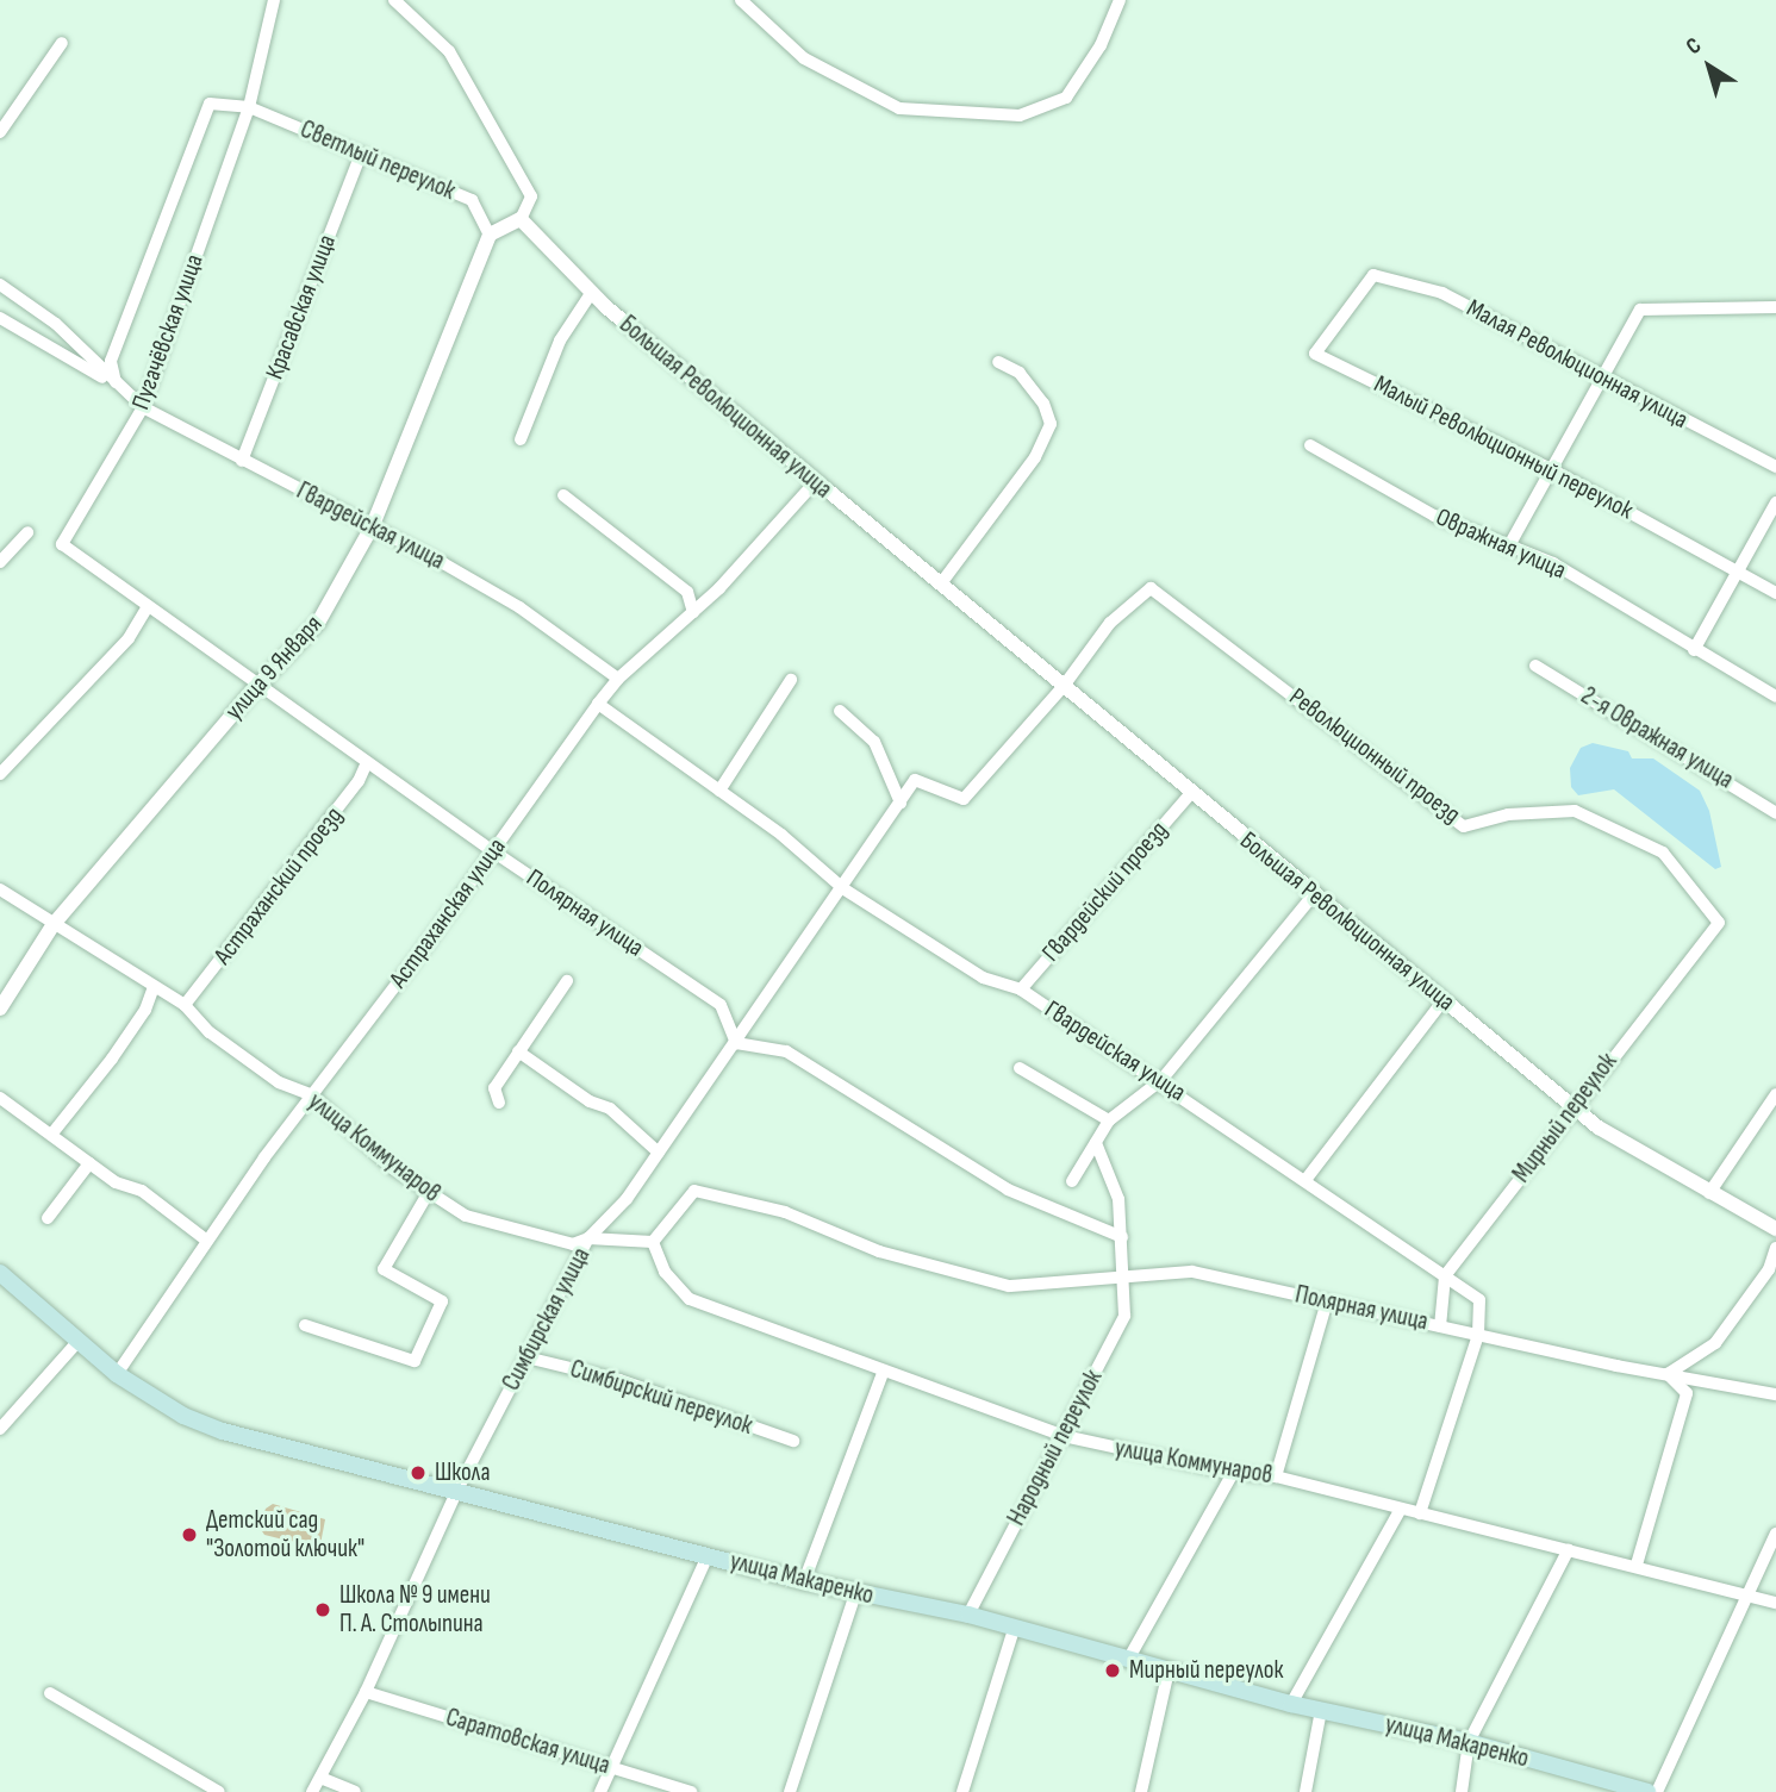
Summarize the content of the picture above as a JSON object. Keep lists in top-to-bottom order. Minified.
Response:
{"streets":{"main road":["улица Макаренко"],"street":["Светлый переулок","Красавская улица","Пугачёвская улица","Малая Революционная улица","Большая Революционная улица","Малый Революционный переулок","Гвардейская улица","Овражная улица","улица 9 Января","2-я Овражная улица","Революционный проезд","Астраханский проезд","Гвардейский проезд","Астраханская улица","Полярная улица","Мирный переулок","улица Коммунаров","Симбирская улица","Симбирский переулок","Народный переулок","Саратовская улица"]},"crossings":[["Светлый переулок","Красавская улица"],["Светлый переулок","Пугачёвская улица"],["Светлый переулок","улица 9 Января"],["Красавская улица","Гвардейская улица"],["Пугачёвская улица","Гвардейская улица"],["Пугачёвская улица","Полярная улица"],["Малая Революционная улица","Малый Революционный переулок"],["Большая Революционная улица","Революционный проезд"],["Большая Революционная улица","Гвардейский проезд"],["Большая Революционная улица","Астраханская улица"],["Большая Революционная улица","Мирный переулок"],["Большая Революционная улица","Симбирская улица"],["Гвардейская улица","улица 9 Января"],["Гвардейская улица","Гвардейский проезд"],["Гвардейская улица","Астраханская улица"],["Гвардейская улица","Полярная улица"],["Гвардейская улица","Мирный переулок"],["Гвардейская улица","Симбирская улица"],["улица 9 Января","Полярная улица"],["улица 9 Января","улица Коммунаров"],["Революционный проезд","Мирный переулок"],["Революционный проезд","Симбирская улица"],["Астраханский проезд","Полярная улица"],["Астраханский проезд","улица Коммунаров"],["Астраханская улица","Полярная улица"],["Астраханская улица","улица Коммунаров"],["Астраханская улица","улица Макаренко"],["Полярная улица","улица Коммунаров"],["Полярная улица","Симбирская улица"],["Полярная улица","Народный переулок"],["улица Коммунаров","Симбирская улица"],["улица Коммунаров","Народный переулок"],["Симбирская улица","Симбирский переулок"],["Симбирская улица","улица Макаренко"],["Симбирская улица","Саратовская улица"],["Народный переулок","улица Макаренко"]],"places":["Школа","Детский сад \"Золотой ключик\"","Школа № 9 имени П. А. Столыпина","Мирный переулок"],"north":"top left"}
